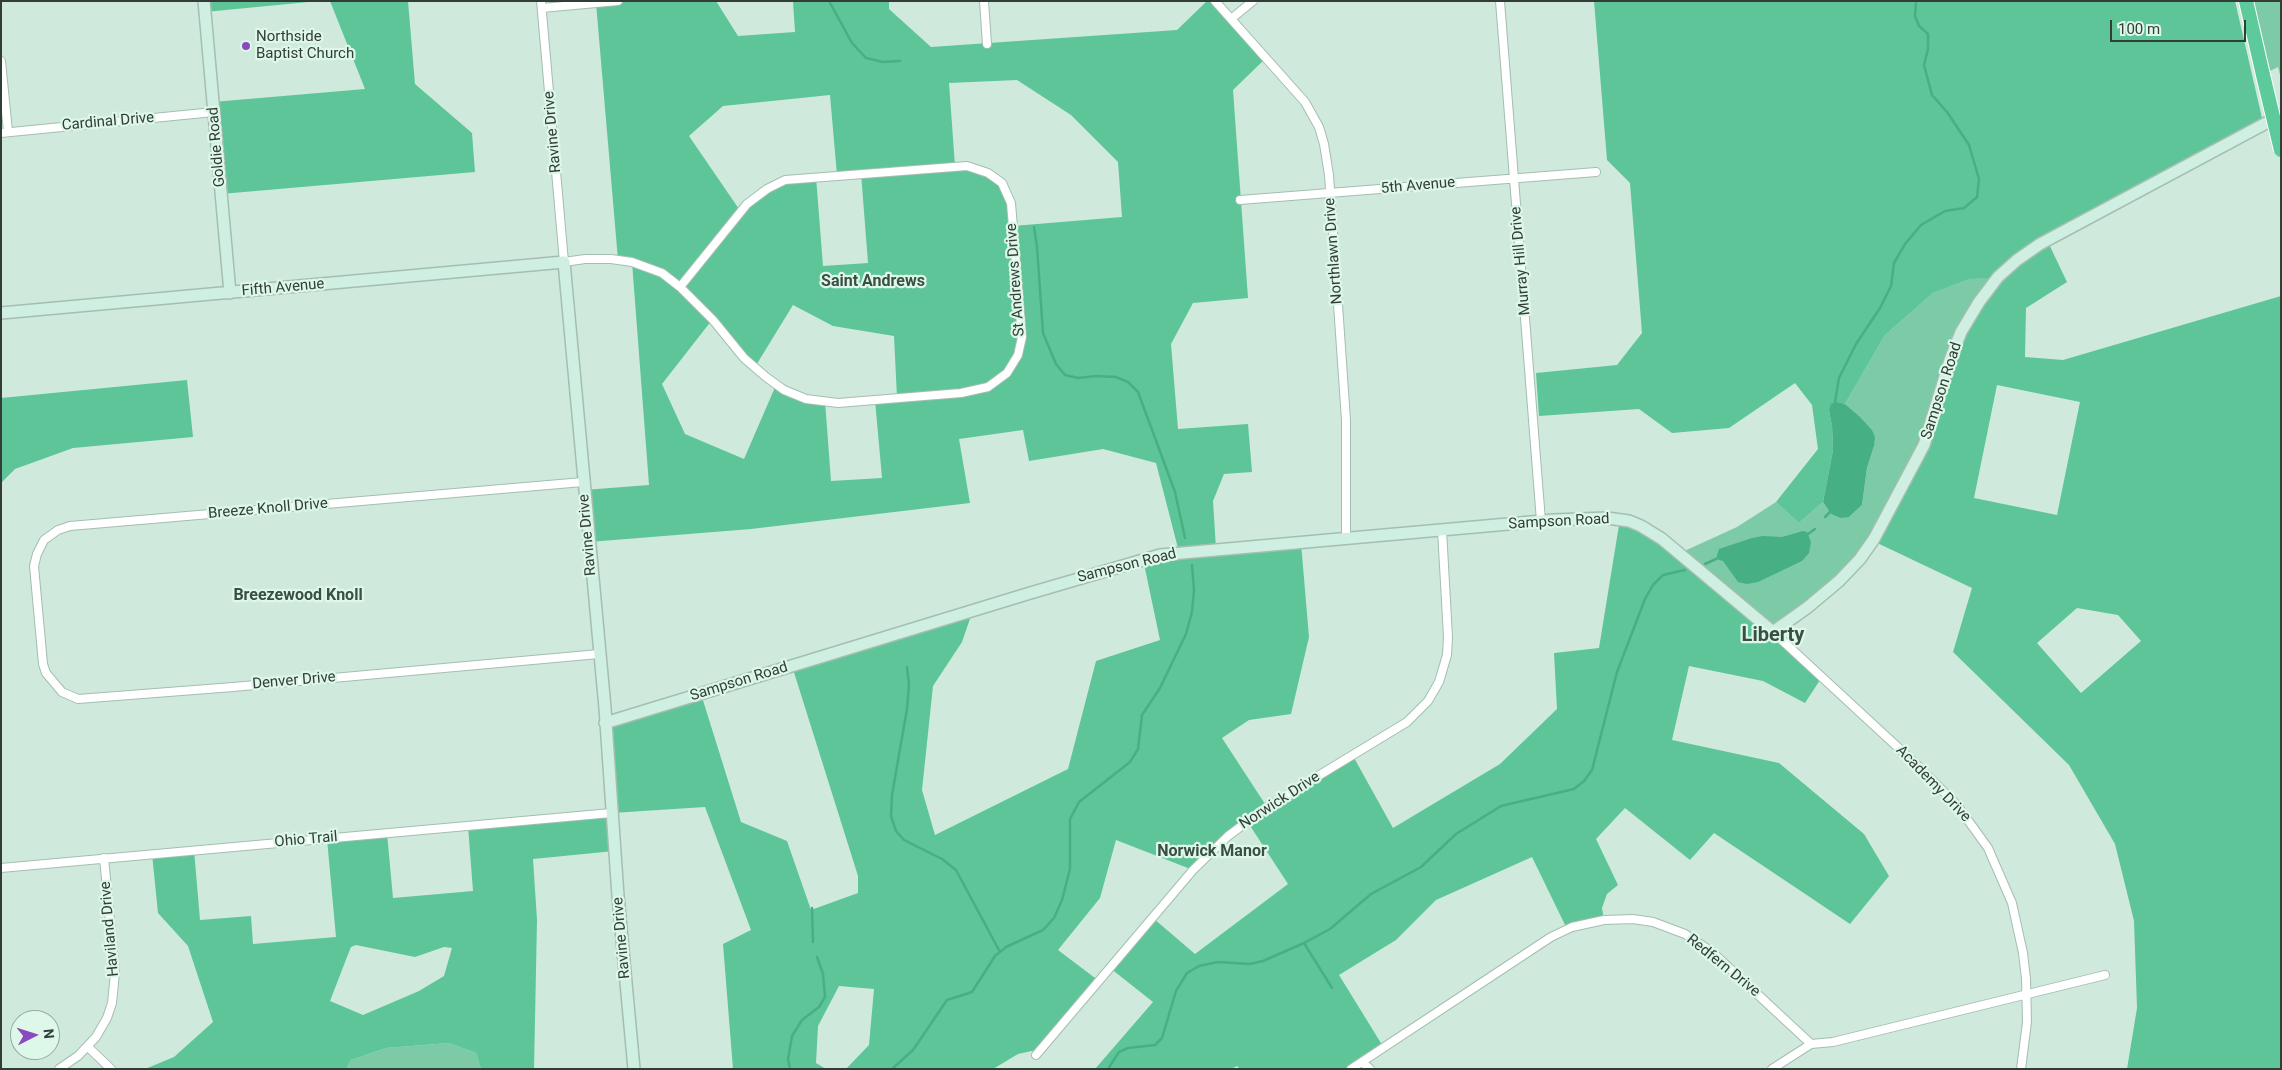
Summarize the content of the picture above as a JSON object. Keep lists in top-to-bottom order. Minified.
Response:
{"streets":{"street":["Cardinal Drive","Ravine Drive","Goldie Road","5th Avenue","Northlawn Drive","Murray Hill Drive","St Andrews Drive","Fifth Avenue","Sampson Road","Breeze Knoll Drive","Denver Drive","Academy Drive","Norwick Drive","Ohio Trail","Haviland Drive","Redfern Drive"]},"crossings":[["Cardinal Drive","Goldie Road"],["Ravine Drive","St Andrews Drive"],["Ravine Drive","Fifth Avenue"],["Ravine Drive","Sampson Road"],["Ravine Drive","Breeze Knoll Drive"],["Ravine Drive","Denver Drive"],["Ravine Drive","Ohio Trail"],["Goldie Road","Fifth Avenue"],["5th Avenue","Northlawn Drive"],["5th Avenue","Murray Hill Drive"],["Northlawn Drive","Sampson Road"],["Murray Hill Drive","Sampson Road"],["St Andrews Drive","Fifth Avenue"],["Sampson Road","Academy Drive"],["Sampson Road","Norwick Drive"],["Breeze Knoll Drive","Denver Drive"],["Ohio Trail","Haviland Drive"]],"districts":["Saint Andrews","Breezewood Knoll","Liberty","Norwick Manor"],"places":["Northside Baptist Church"],"scale_bar":"100 m","north":"right"}
